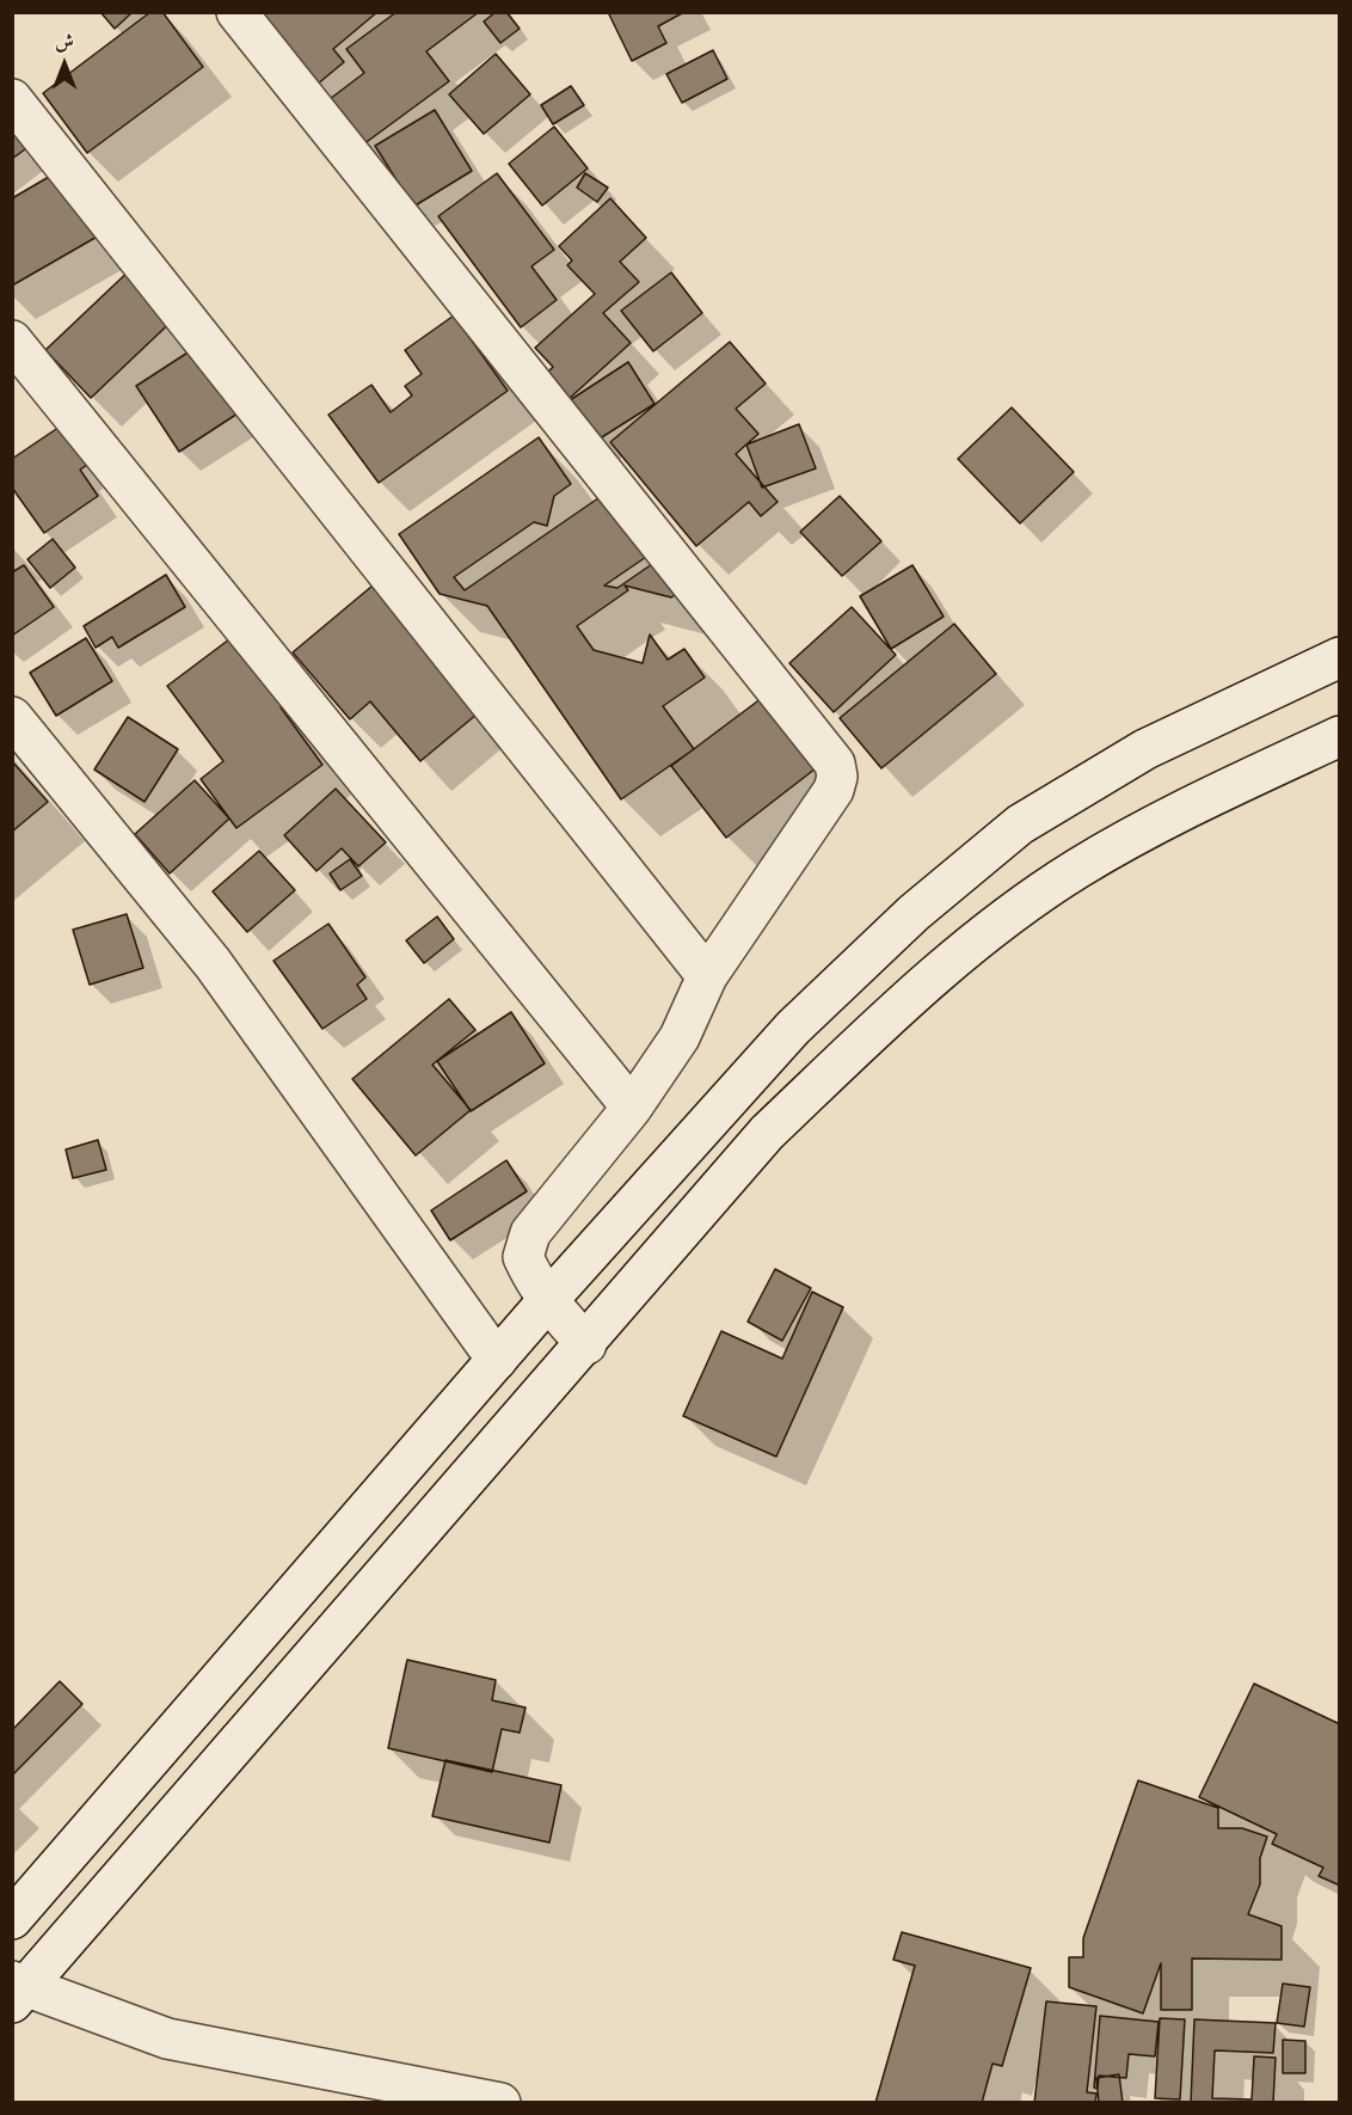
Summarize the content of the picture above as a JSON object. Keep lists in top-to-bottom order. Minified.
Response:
{"north":"top"}
